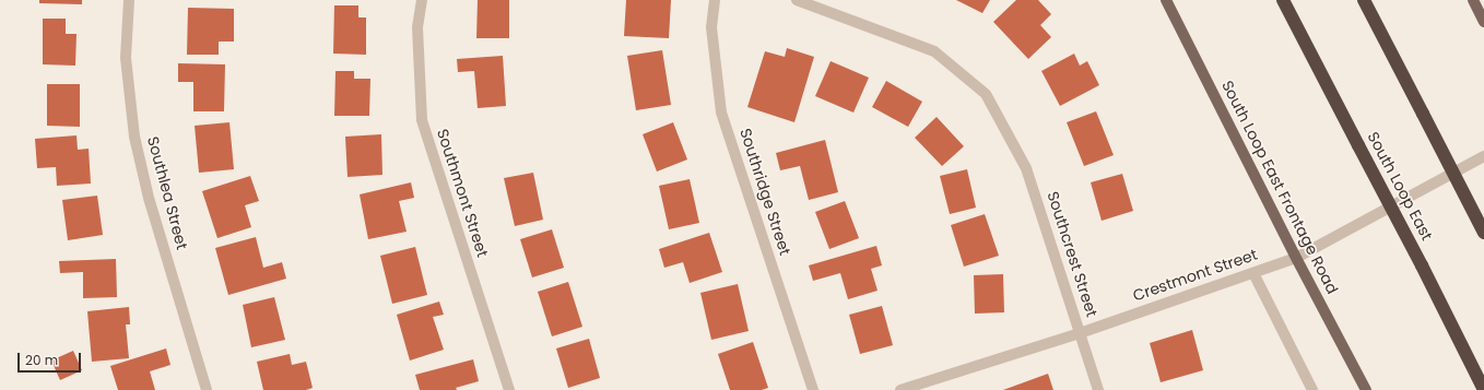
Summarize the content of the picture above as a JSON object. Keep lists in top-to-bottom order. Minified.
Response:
{"streets":{"highway":["South Loop East"],"main road":["South Loop East Frontage Road"],"street":["Southridge Street","Southlea Street","Southmont Street","Southcrest Street","Crestmont Street"]},"crossings":[["South Loop East Frontage Road","Crestmont Street"],["Southcrest Street","Crestmont Street"]],"scale_bar":"20 m"}
